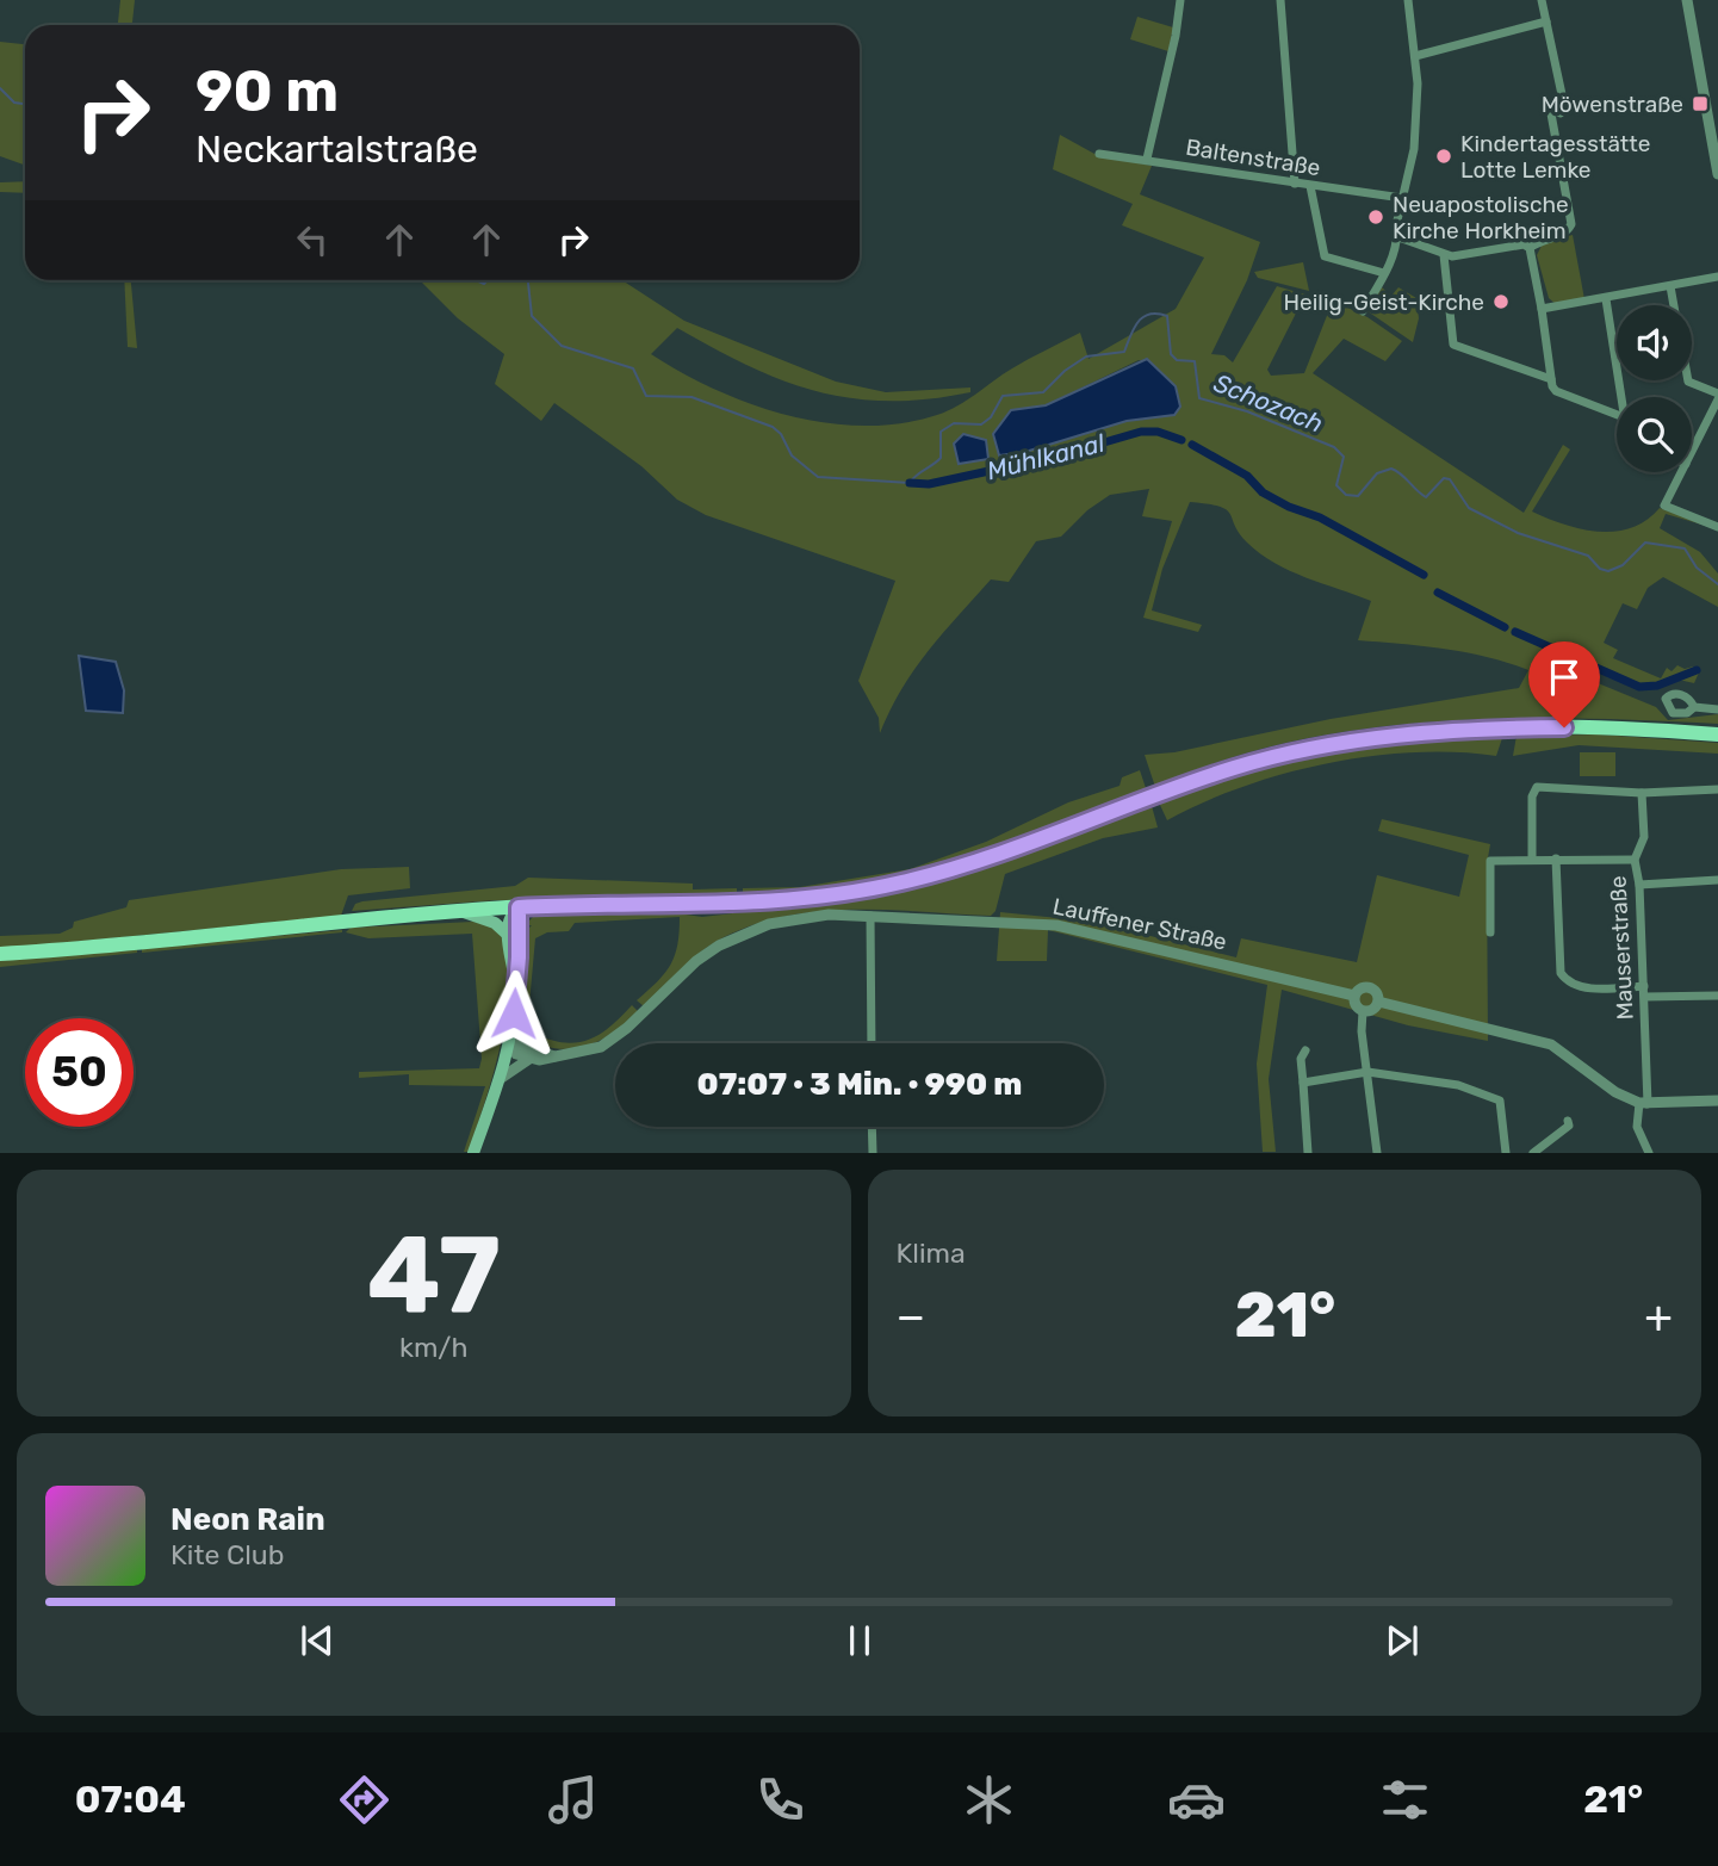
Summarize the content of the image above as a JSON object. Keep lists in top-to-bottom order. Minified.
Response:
{"streets":{"street":["Baltenstraße","Lauffener Straße","Mauserstraße"]},"crossings":[["Lauffener Straße","Mauserstraße"]],"water":["Schozach","Mühlkanal"],"places":{"transit":["Möwenstraße"],"other":["Kindertagesstätte Lotte Lemke","Neuapostolische Kirche Horkheim","Heilig-Geist-Kirche"]},"page":{"turn":["90 m","Neckartalstraße"],"limit":"50","trip":"07:07 · 3 Min. · 990 m","tile":[["47","km/h"],"Klima"],"heat":["−","21°","+"],"song":["Neon Rain","Kite Club"],"tabs":["07:04","21°"]}}
